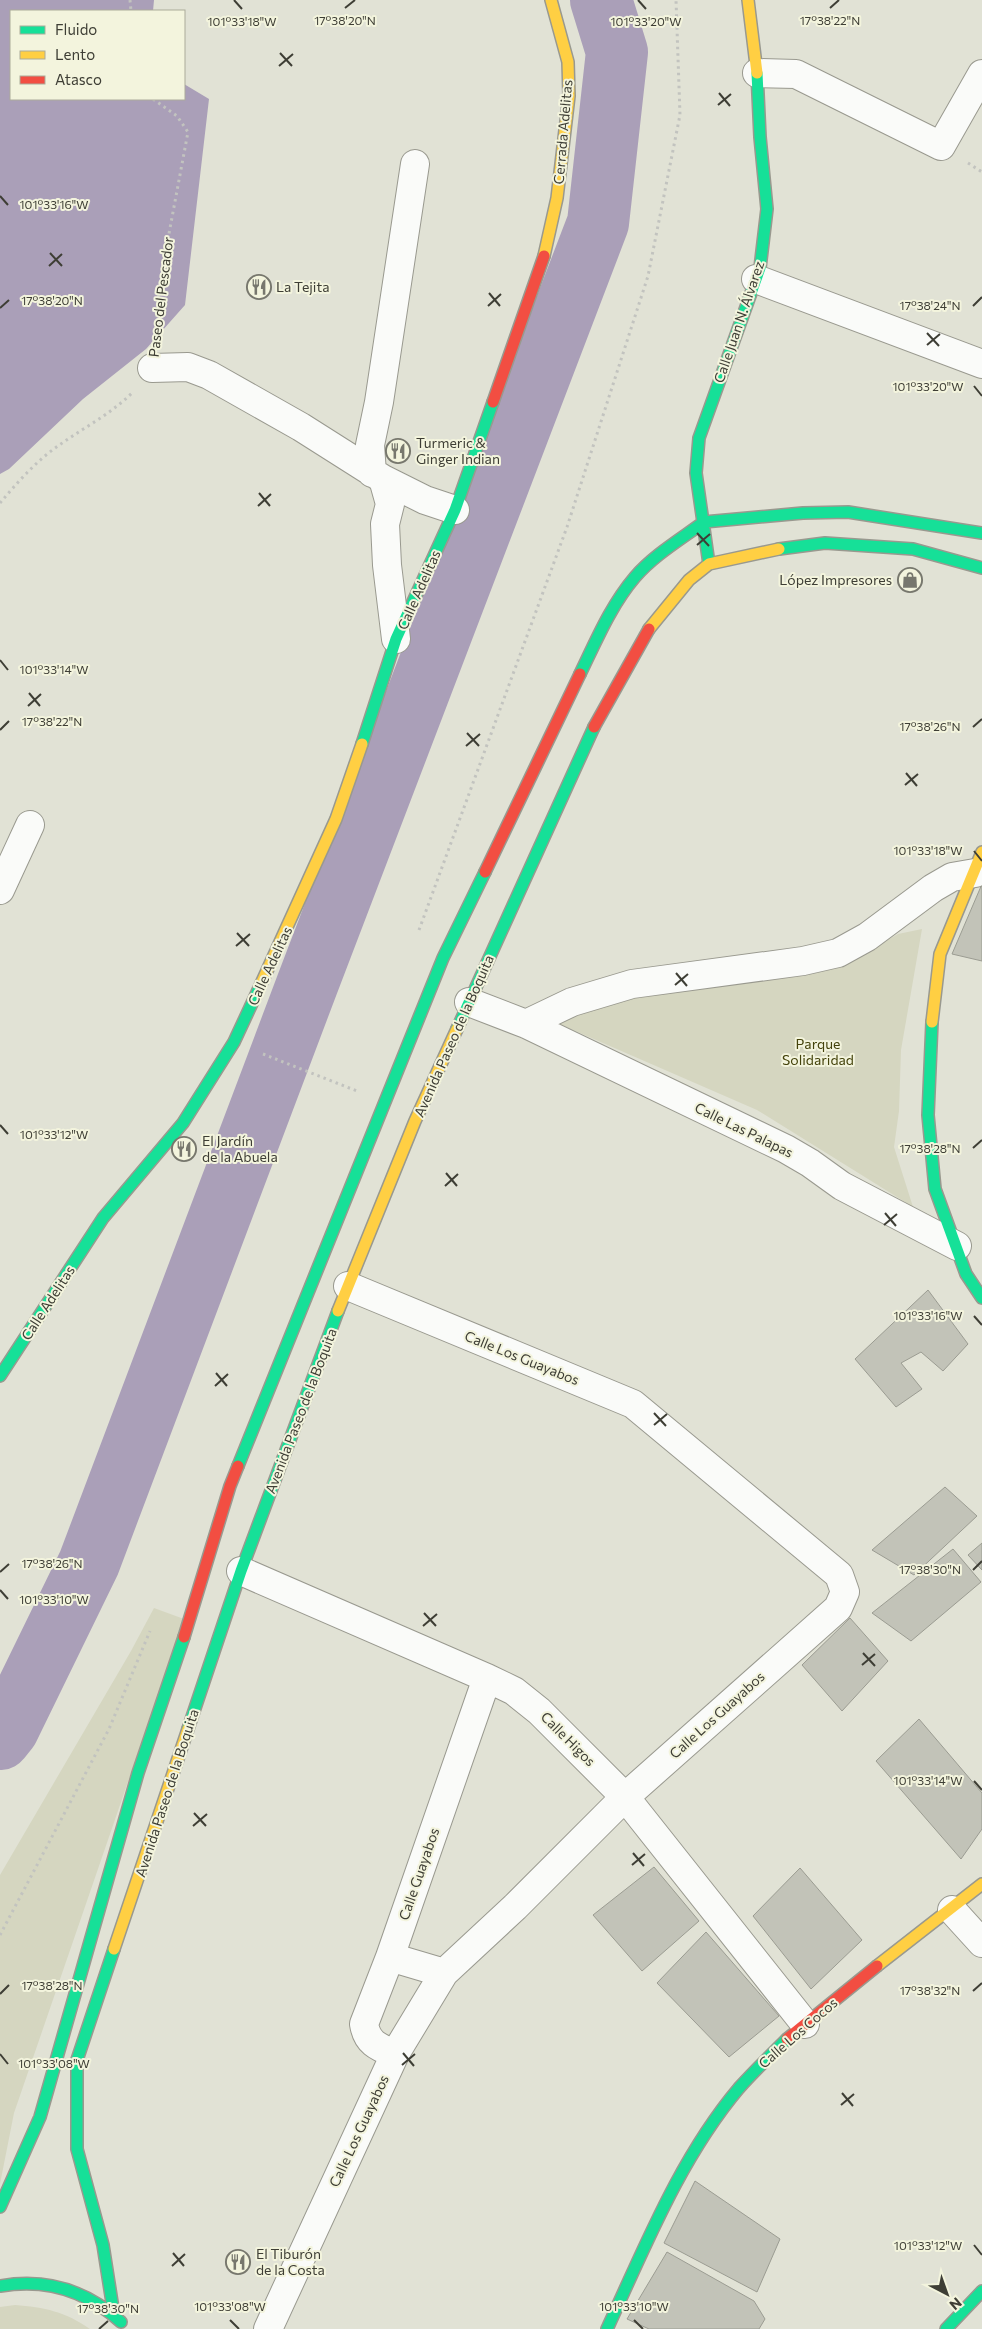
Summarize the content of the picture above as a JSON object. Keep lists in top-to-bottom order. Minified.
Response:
{"streets":{"main road":["Cerrada Adelitas","Calle Juan N. Álvarez","Calle Adelitas","Avenida Paseo de la Boquita","Calle Los Cocos"],"street":["Calle Las Palapas","Calle Los Guayabos","Calle Higos","Calle Guayabos"],"path":["Paseo del Pescador"]},"crossings":[["Cerrada Adelitas","Calle Adelitas"],["Calle Juan N. Álvarez","Avenida Paseo de la Boquita"],["Avenida Paseo de la Boquita","Calle Las Palapas"],["Avenida Paseo de la Boquita","Calle Los Guayabos"],["Avenida Paseo de la Boquita","Calle Higos"],["Calle Los Guayabos","Calle Higos"],["Calle Los Guayabos","Calle Guayabos"],["Calle Higos","Calle Guayabos"],["Calle Higos","Calle Los Cocos"]],"parks":["Parque Solidaridad"],"places":{"restaurant":["La Tejita","Turmeric & Ginger Indian","El Jardín de la Abuela","El Tiburón de la Costa"],"shop":["López Impresores"]},"legend":["Fluido","Lento","Atasco"],"north":"bottom right","coordinates":["17°38'20\"N","17°38'22\"N","101°33'18\"W","101°33'20\"W","101°33'16\"W","17°38'24\"N","101°33'14\"W","17°38'26\"N","101°33'12\"W","17°38'28\"N","17°38'30\"N","101°33'10\"W","17°38'32\"N","101°33'08\"W"]}
